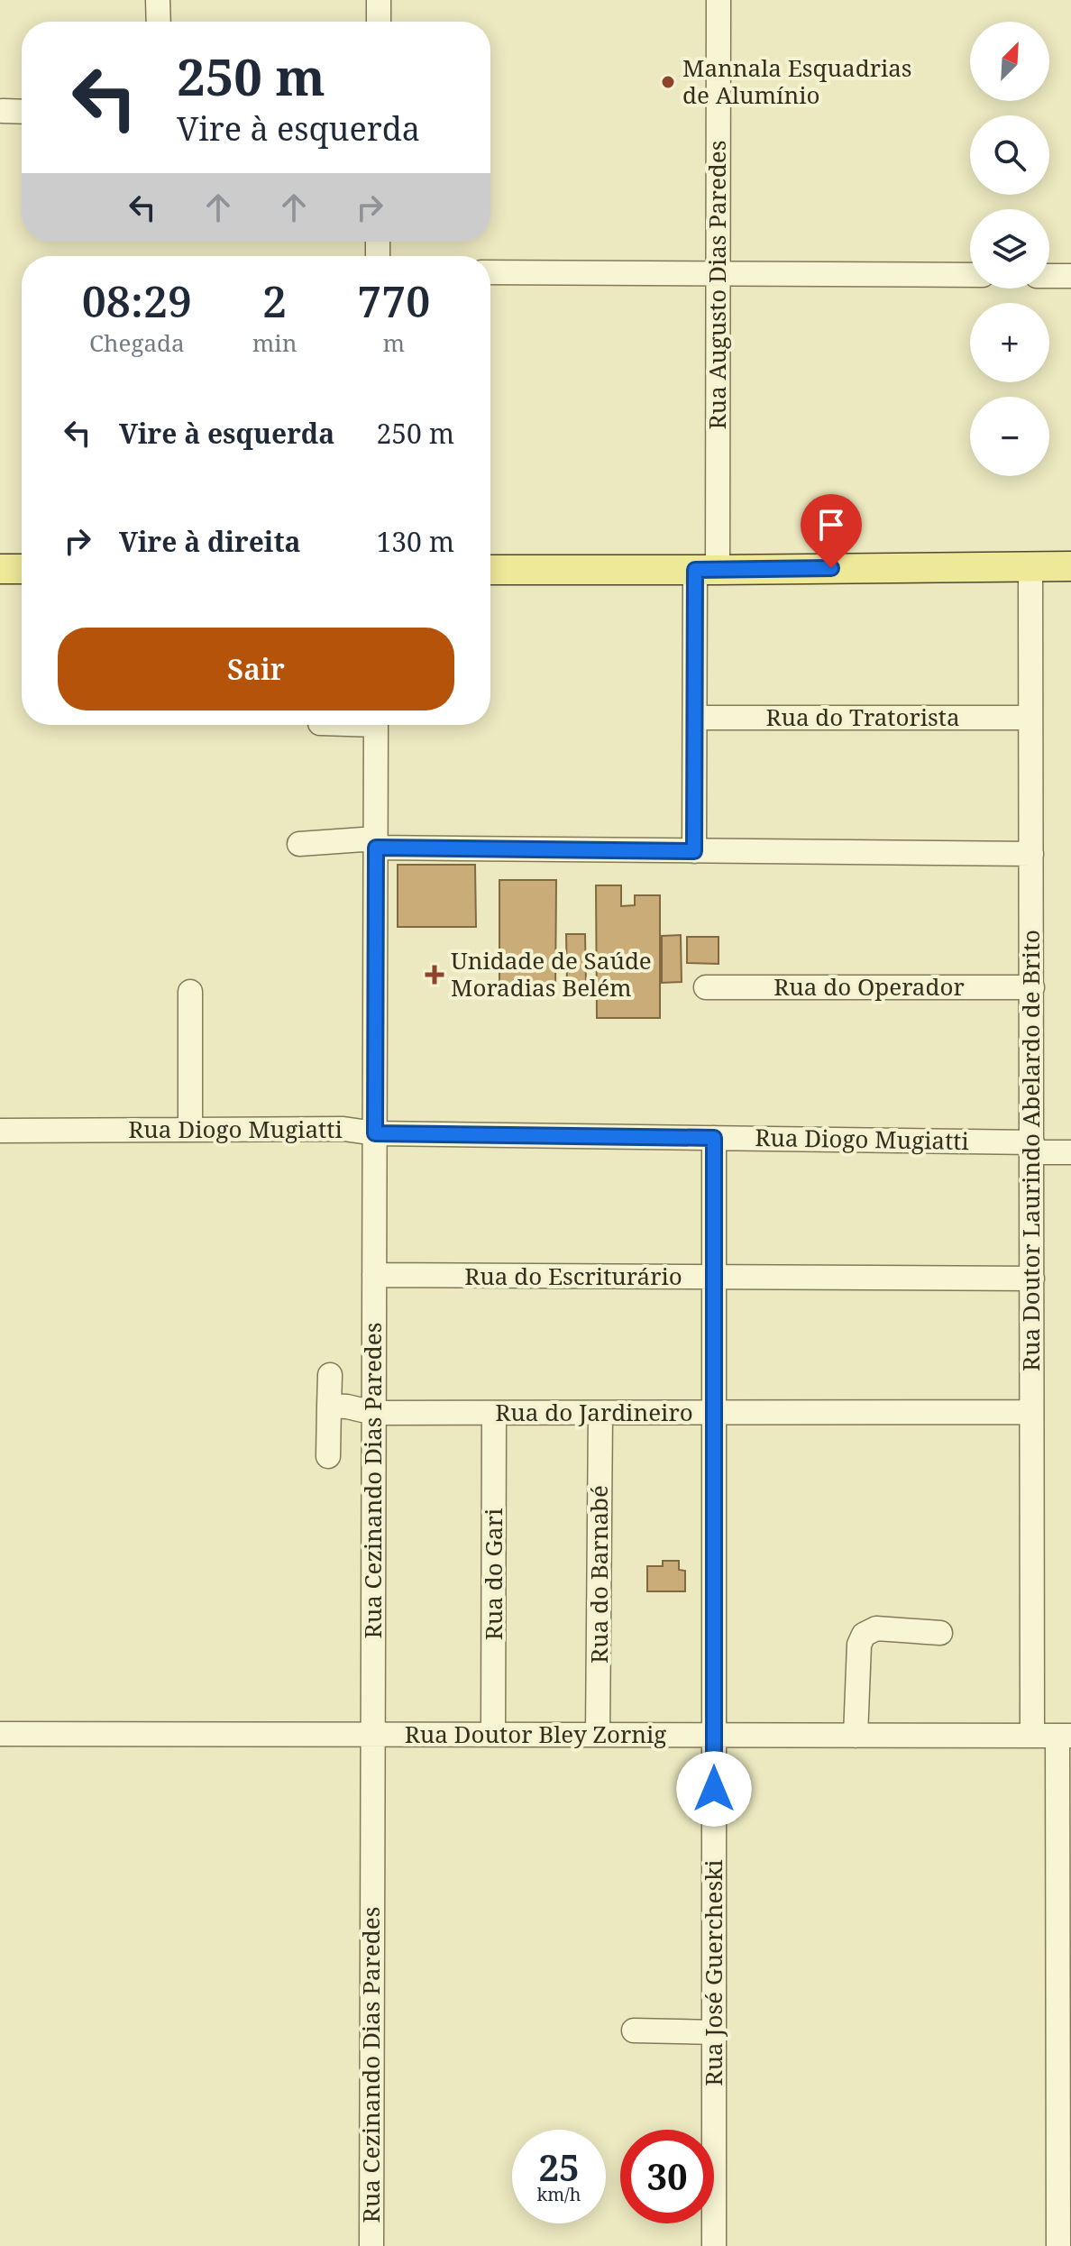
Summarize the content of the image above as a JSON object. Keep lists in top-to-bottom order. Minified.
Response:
{"streets":{"street":["Rua Augusto Dias Paredes","Rua do Tratorista","Rua do Operador","Rua Diogo Mugiatti","Rua Doutor Laurindo Abelardo de Brito","Rua do Escriturário","Rua do Jardineiro","Rua Cezinando Dias Paredes","Rua do Gari","Rua do Barnabé","Rua Doutor Bley Zornig","Rua José Guercheski"]},"crossings":[["Rua Augusto Dias Paredes","Rua do Tratorista"],["Rua do Tratorista","Rua Doutor Laurindo Abelardo de Brito"],["Rua do Operador","Rua Doutor Laurindo Abelardo de Brito"],["Rua Diogo Mugiatti","Rua Doutor Laurindo Abelardo de Brito"],["Rua Diogo Mugiatti","Rua Cezinando Dias Paredes"],["Rua Diogo Mugiatti","Rua José Guercheski"],["Rua Doutor Laurindo Abelardo de Brito","Rua do Escriturário"],["Rua Doutor Laurindo Abelardo de Brito","Rua do Jardineiro"],["Rua Doutor Laurindo Abelardo de Brito","Rua Doutor Bley Zornig"],["Rua do Escriturário","Rua Cezinando Dias Paredes"],["Rua do Escriturário","Rua José Guercheski"],["Rua do Jardineiro","Rua Cezinando Dias Paredes"],["Rua do Jardineiro","Rua do Gari"],["Rua do Jardineiro","Rua do Barnabé"],["Rua do Jardineiro","Rua José Guercheski"],["Rua Cezinando Dias Paredes","Rua Doutor Bley Zornig"],["Rua do Gari","Rua Doutor Bley Zornig"],["Rua do Barnabé","Rua Doutor Bley Zornig"],["Rua Doutor Bley Zornig","Rua José Guercheski"]],"places":{"other":["Mannala Esquadrias de Alumínio"],"health":["Unidade de Saúde Moradias Belém"]},"north":"top right","page":{"map_buttons":["+","−"],"turn":["250 m","Vire à esquerda"],"eta":["08:29","Chegada","2","min","770","m"],"list":[{"name":"Vire à esquerda","value":"250 m"},{"name":"Vire à direita","value":"130 m"}],"buttons":"Sair","speed":"25 km/h","limit":"30"}}
